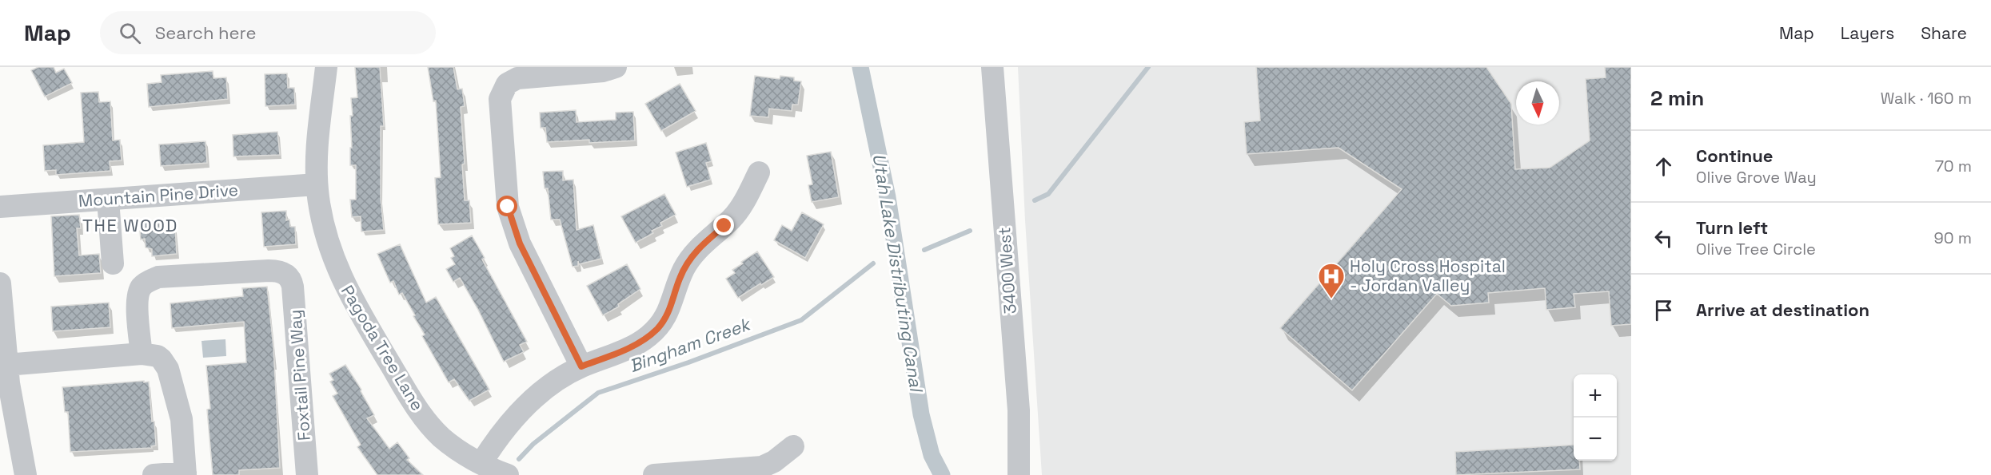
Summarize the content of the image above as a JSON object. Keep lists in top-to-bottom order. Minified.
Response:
{"streets":{"street":["Mountain Pine Drive","3400 West","Pagoda Tree Lane","Foxtail Pine Way"]},"crossings":[["Mountain Pine Drive","Pagoda Tree Lane"]],"districts":["THE WOOD"],"water":["Utah Lake Distributing Canal","Bingham Creek"],"places":{"hospital":["Holy Cross Hospital - Jordan Valley"]},"north":"bottom","page":{"header":"Map","search":"Search here","nav":["Map","Layers","Share"],"heading":["2 min","Walk · 160 m"],"list":[["Continue","Olive Grove Way","70 m"],["Turn left","Olive Tree Circle","90 m"],"Arrive at destination"],"map_buttons":["+","−"]}}
